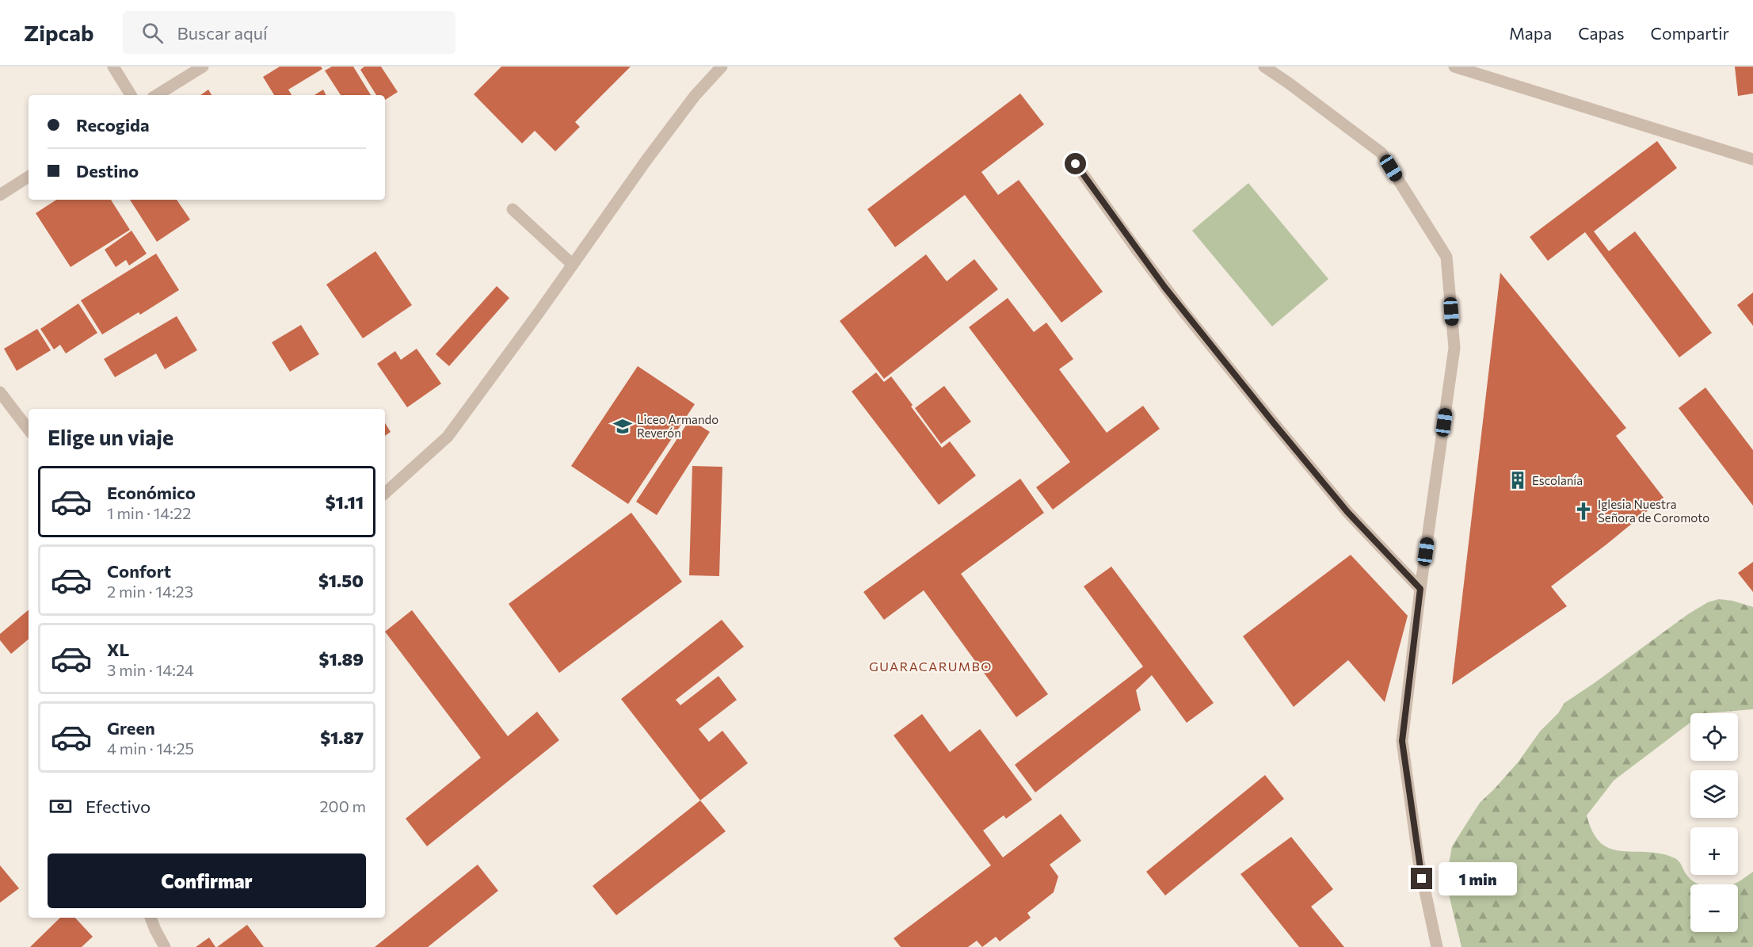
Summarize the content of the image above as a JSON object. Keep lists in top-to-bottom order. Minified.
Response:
{"districts":["GUARACARUMBO"],"places":{"school or university":["Liceo Armando Reverón"],"building":["Escolanía"],"church":["Iglesia Nuestra Señora de Coromoto"]},"page":{"header":"Zipcab","search":"Buscar aquí","nav":["Mapa","Capas","Compartir"],"banner":["Recogida","Destino"],"heading":"Elige un viaje","list":[{"name":"Económico","note":"1 min · 14:22","value":"$1.11"},{"name":"Confort","note":"2 min · 14:23","value":"$1.50"},{"name":"XL","note":"3 min · 14:24","value":"$1.89"},{"name":"Green","note":"4 min · 14:25","value":"$1.87"}],"map_buttons":["+","−"],"pay":["Efectivo","200 m"],"buttons":"Confirmar","bubble":"1 min"}}
